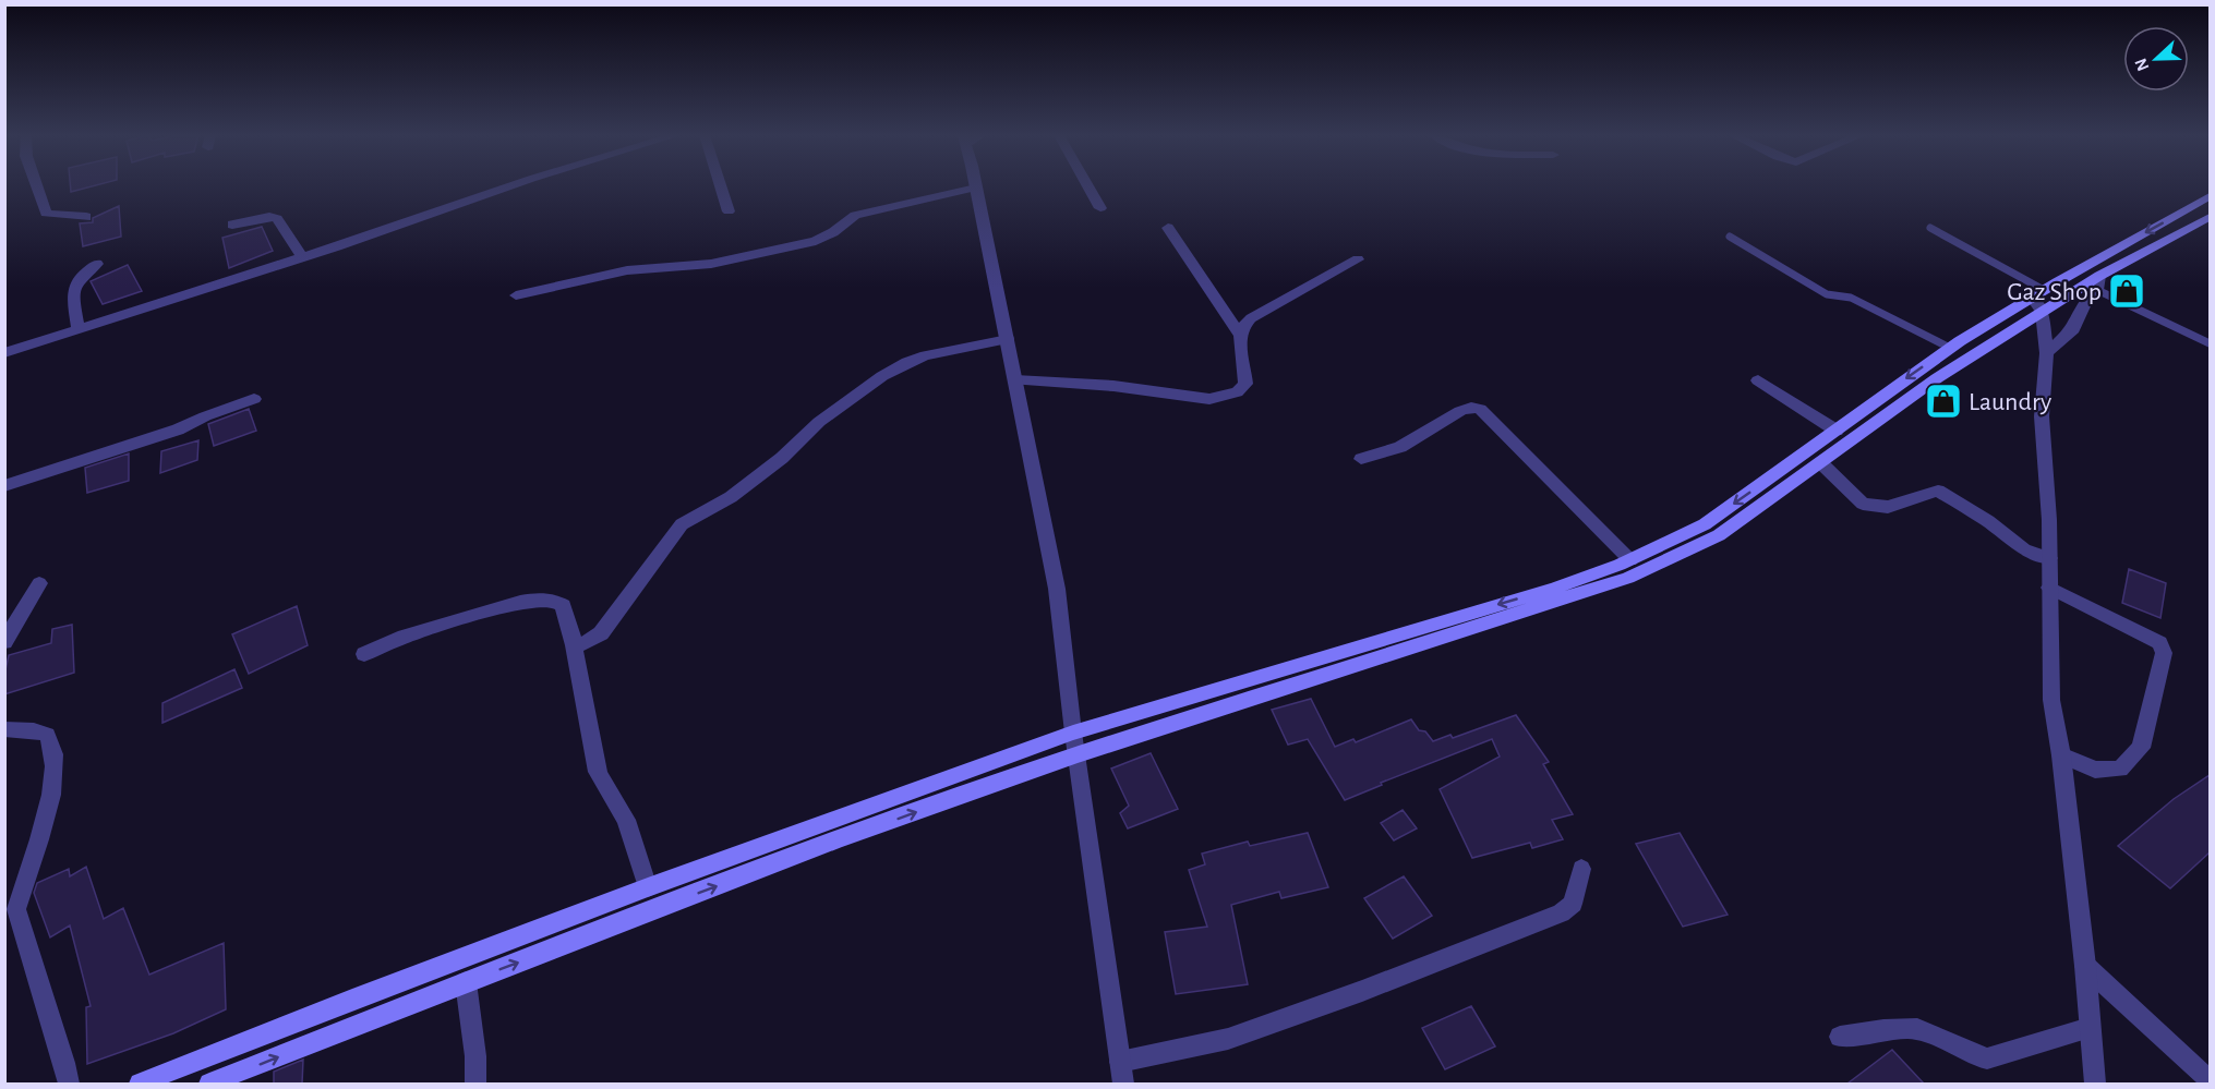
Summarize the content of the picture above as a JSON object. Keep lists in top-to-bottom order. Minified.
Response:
{"places":{"shop":["Gaz Shop","Laundry"]},"north":"left"}
